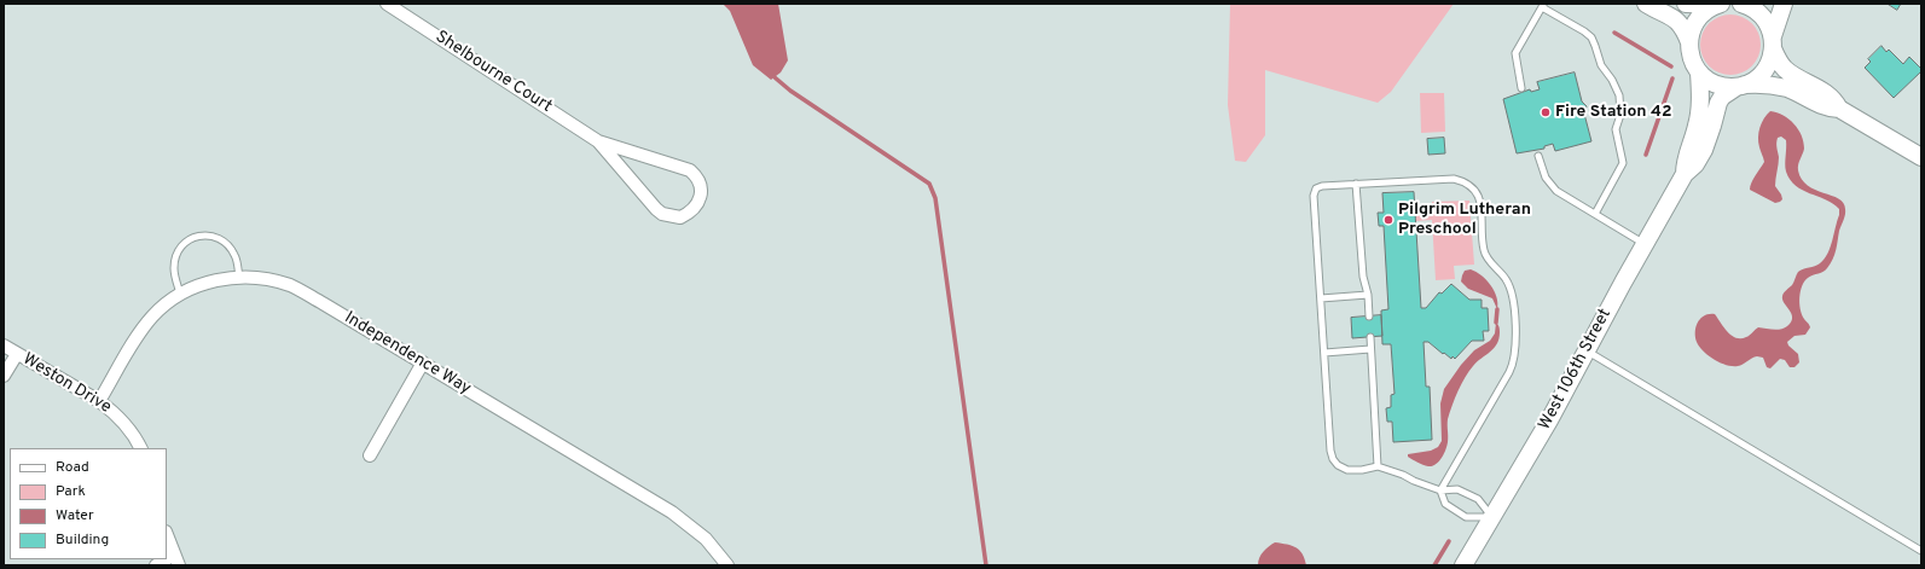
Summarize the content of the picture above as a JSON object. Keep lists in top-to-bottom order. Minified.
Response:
{"streets":{"street":["Shelbourne Court","Independence Way","West 106th Street","Weston Drive"]},"crossings":[["Independence Way","Weston Drive"]],"places":["Fire Station 42","Pilgrim Lutheran Preschool"],"legend":["Road","Park","Water","Building"]}
